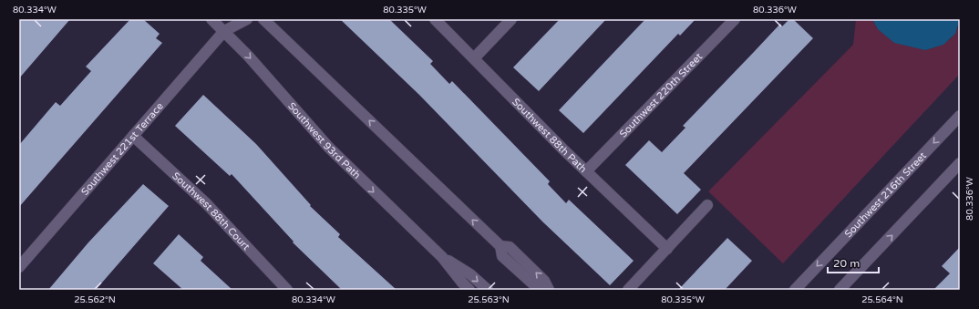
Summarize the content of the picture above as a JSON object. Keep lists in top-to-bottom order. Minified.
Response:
{"streets":{"street":["Southwest 220th Street","Southwest 88th Path","Southwest 93rd Path","Southwest 221st Terrace","Southwest 216th Street","Southwest 88th Court"]},"crossings":[["Southwest 220th Street","Southwest 88th Path"],["Southwest 93rd Path","Southwest 221st Terrace"],["Southwest 221st Terrace","Southwest 88th Court"]],"scale_bar":"20 m","coordinates":["80.334°W","80.335°W","80.336°W","25.562°N","25.563°N","25.564°N"]}
